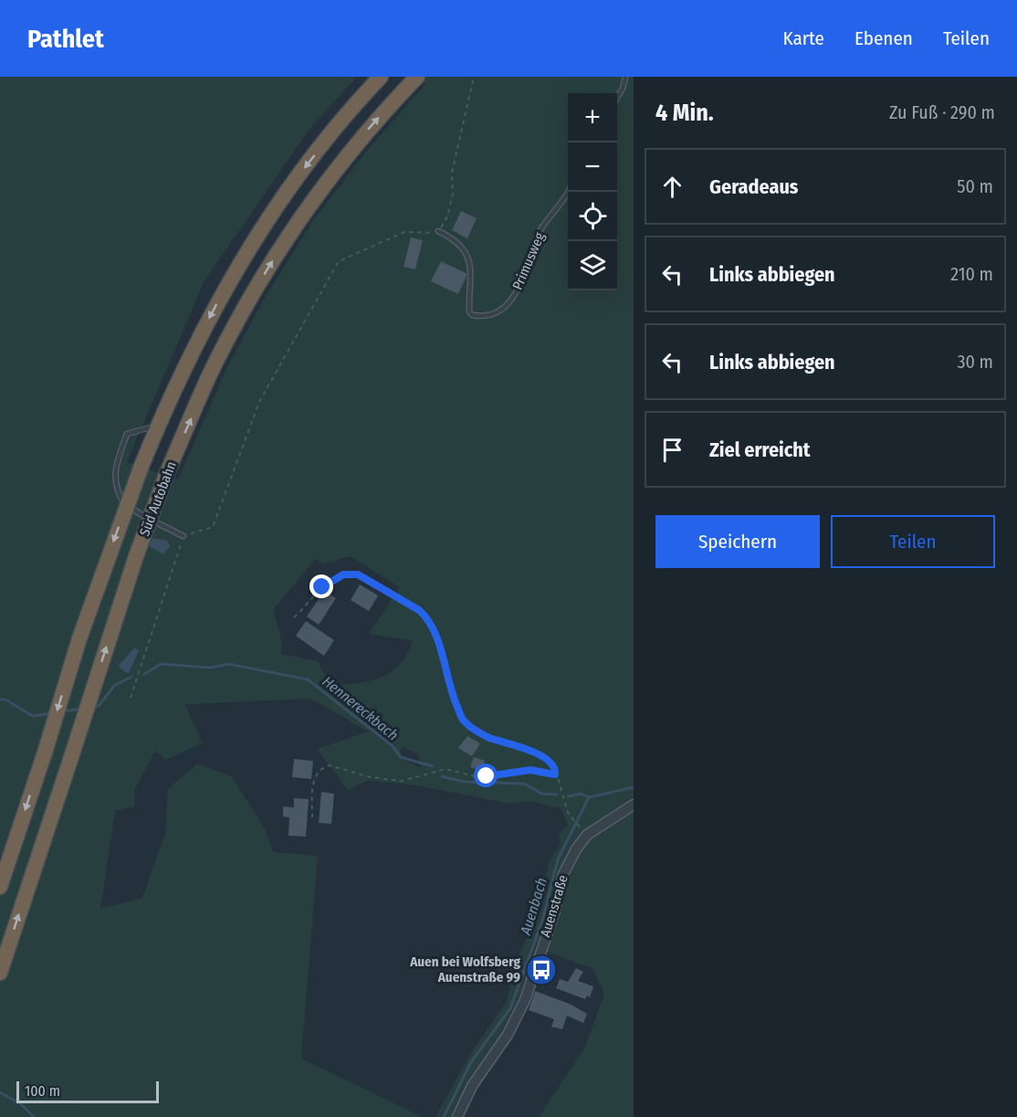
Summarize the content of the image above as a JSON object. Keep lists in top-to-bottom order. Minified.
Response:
{"streets":{"highway":["Süd Autobahn"],"street":["Auenstraße"],"lane":["Primusweg"]},"water":["Hennereckbach","Auenbach"],"places":{"bus stop":["Auen bei Wolfsberg Auenstraße 99"]},"scale_bar":"100 m","page":{"header":"Pathlet","nav":["Karte","Ebenen","Teilen"],"heading":["4 Min.","Zu Fuß · 290 m"],"map_buttons":["+","−"],"list":[["Geradeaus","50 m"],["Links abbiegen","210 m"],["Links abbiegen","30 m"],"Ziel erreicht"],"buttons":["Speichern","Teilen"],"scale":"100 m"}}
